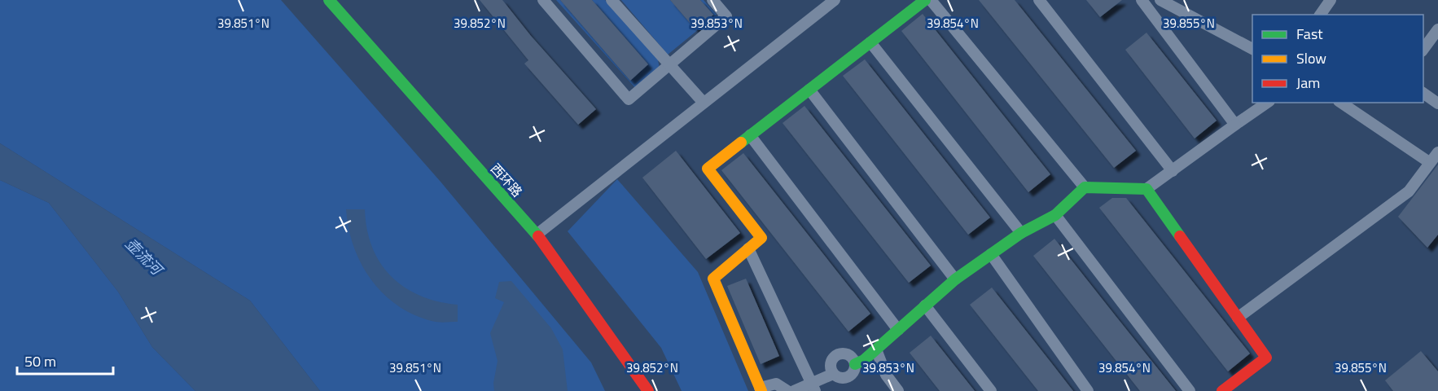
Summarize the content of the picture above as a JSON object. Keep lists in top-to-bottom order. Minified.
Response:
{"streets":{"street":["西环路"]},"water":["壶流河"],"legend":["Fast","Slow","Jam"],"scale_bar":"50 m","coordinates":["39.851°N","39.852°N","39.853°N","39.854°N","39.855°N"]}
